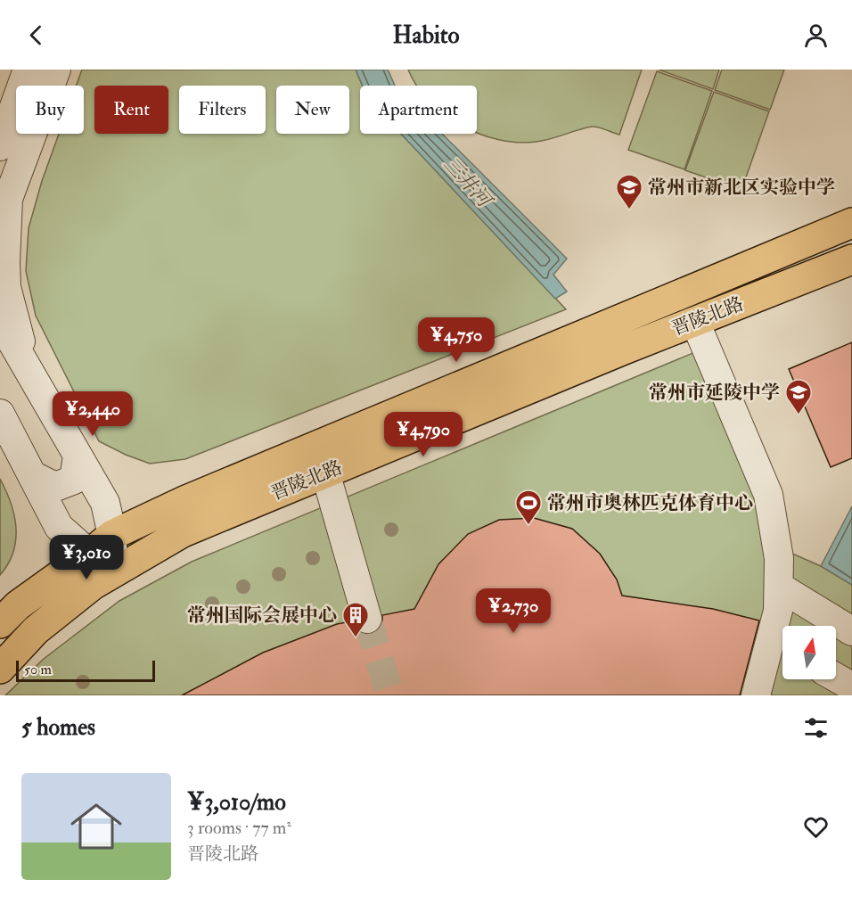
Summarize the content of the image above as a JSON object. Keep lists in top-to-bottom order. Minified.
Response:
{"streets":{"main road":["晋陵北路"]},"water":["三井河"],"places":{"school or university":["常州市新北区实验中学","常州市延陵中学"],"sports":["常州市奥林匹克体育中心"],"building":["常州国际会展中心"]},"scale_bar":"50 m","north":"top","page":{"header":"Habito","chip":["Buy","Rent","Filters","New","Apartment"],"price":["¥4,750","¥2,440","¥4,790","¥3,010","¥2,730"],"scale":"50 m","heading":"5 homes","list":[{"name":"¥3,010/mo","note":"3 rooms · 77 m² · 晋陵北路"}]}}
